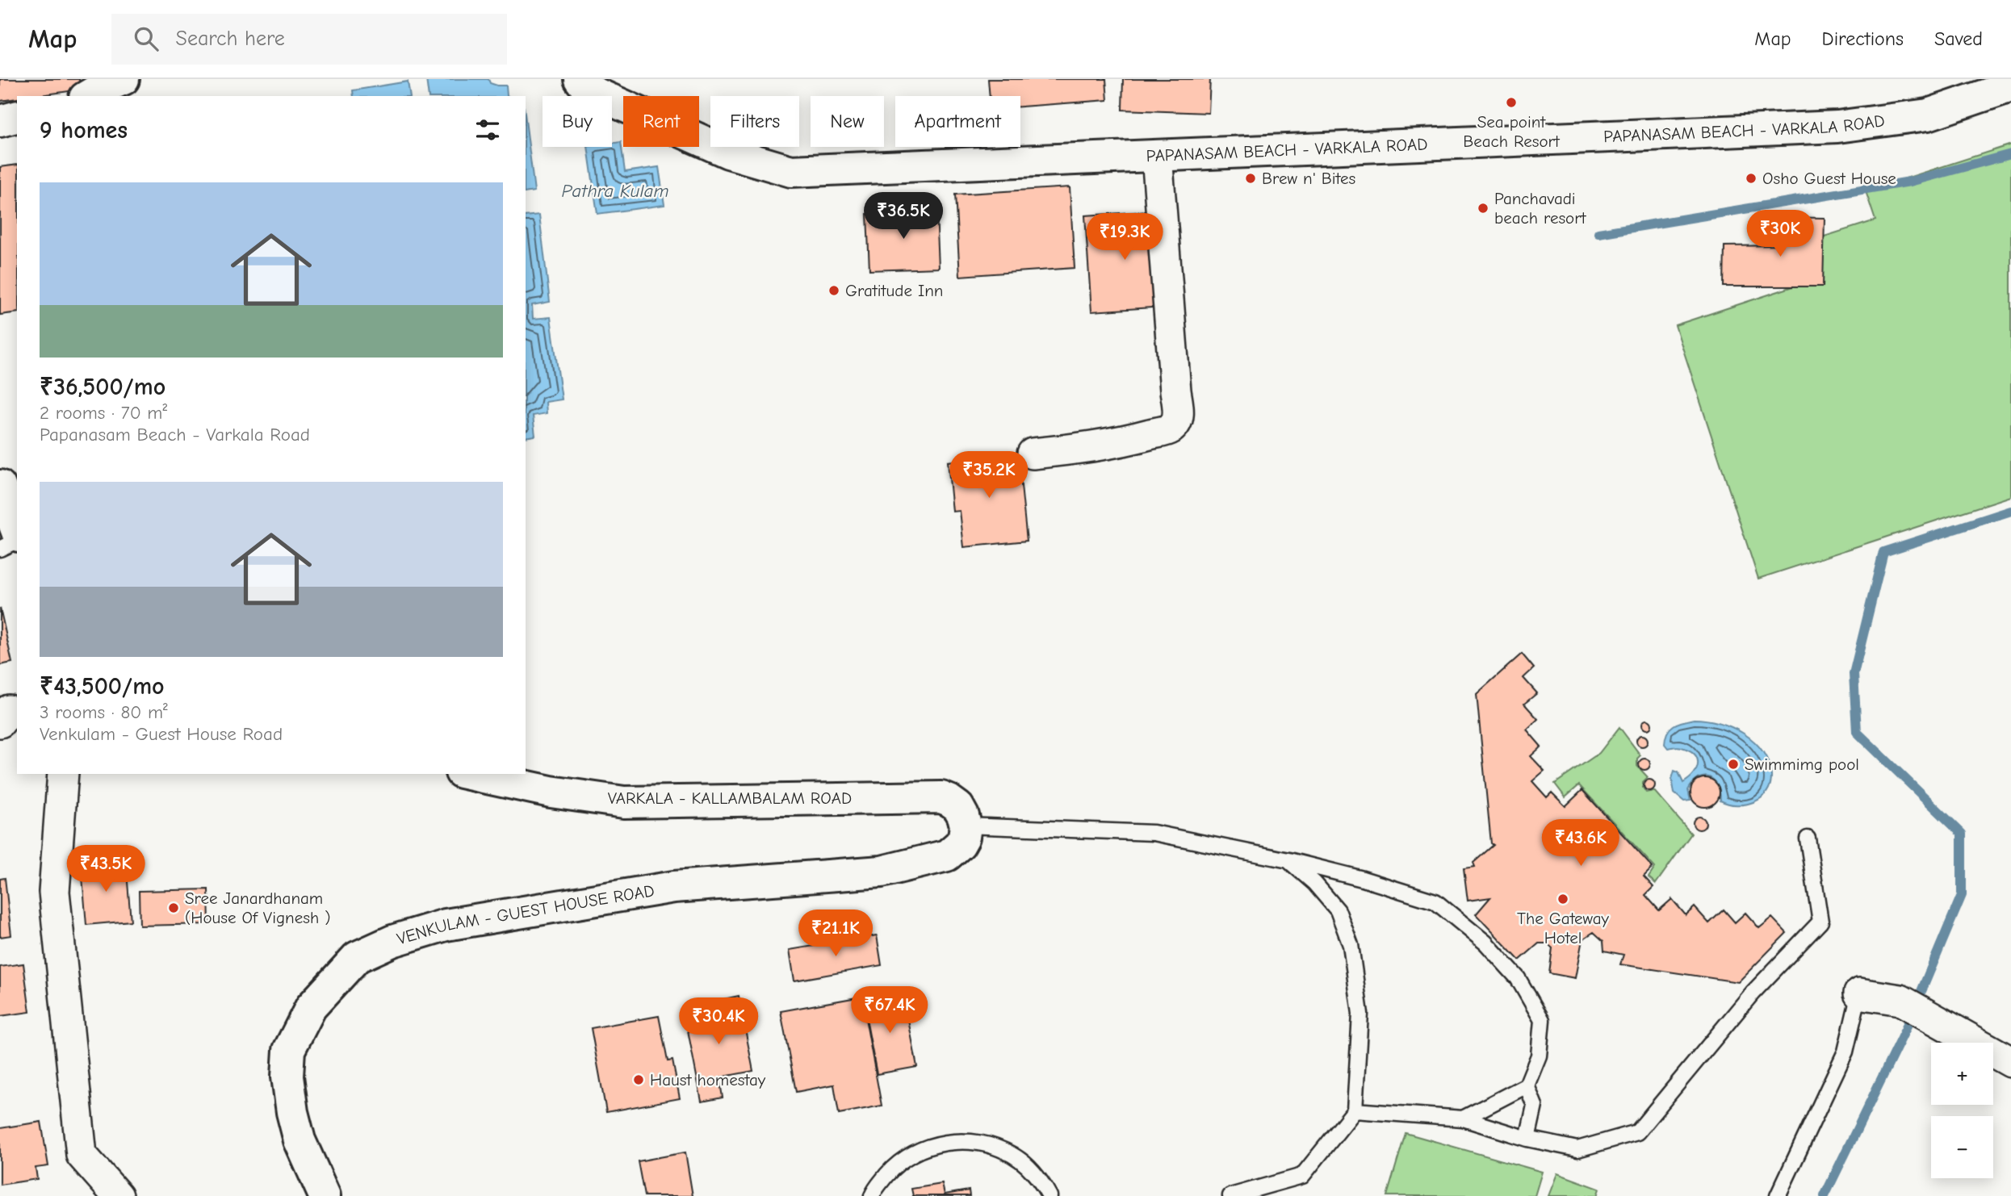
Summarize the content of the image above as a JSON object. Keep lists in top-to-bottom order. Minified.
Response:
{"streets":{"street":["PAPANASAM BEACH - VARKALA ROAD","VARKALA - KALLAMBALAM ROAD","VENKULAM - GUEST HOUSE ROAD"]},"crossings":[["VARKALA - KALLAMBALAM ROAD","VENKULAM - GUEST HOUSE ROAD"]],"water":["Pathra Kulam"],"places":["Sea point Beach Resort","Brew n' Bites","Osho Guest House","Panchavadi beach resort","Gratitude Inn","Swimmimg pool","The Gateway Hotel","Sree Janardhanam (House Of Vignesh )","Haust homestay"],"page":{"header":"Map","search":"Search here","nav":["Map","Directions","Saved"],"chip":["Buy","Rent","Filters","New","Apartment"],"heading":"9 homes","list":[{"name":"₹36,500/mo","note":"2 rooms · 70 m² · Papanasam Beach - Varkala Road"},{"name":"₹43,500/mo","note":"3 rooms · 80 m² · Venkulam - Guest House Road"}],"price":["₹36.5K","₹30K","₹19.3K","₹35.2K","₹43.6K","₹43.5K","₹21.1K","₹67.4K","₹30.4K"],"map_buttons":["+","−"]}}
